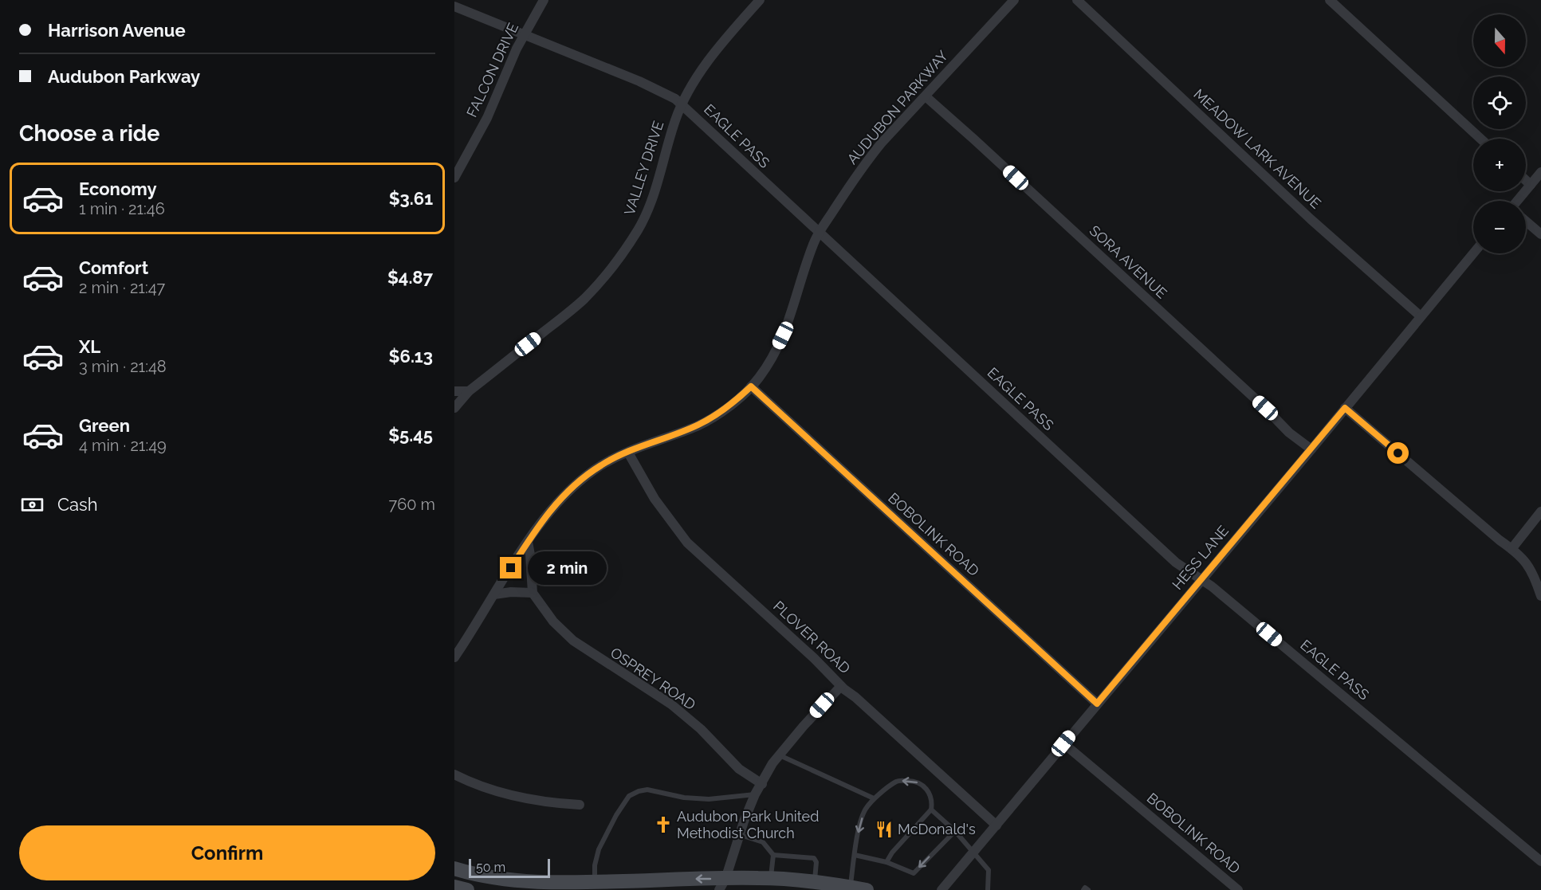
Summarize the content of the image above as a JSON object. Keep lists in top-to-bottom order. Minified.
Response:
{"streets":{"street":["FALCON DRIVE","AUDUBON PARKWAY","EAGLE PASS","MEADOW LARK AVENUE","VALLEY DRIVE","SORA AVENUE","BOBOLINK ROAD","HESS LANE","PLOVER ROAD","OSPREY ROAD"]},"crossings":[["FALCON DRIVE","EAGLE PASS"],["AUDUBON PARKWAY","EAGLE PASS"],["AUDUBON PARKWAY","SORA AVENUE"],["AUDUBON PARKWAY","BOBOLINK ROAD"],["AUDUBON PARKWAY","PLOVER ROAD"],["EAGLE PASS","VALLEY DRIVE"],["EAGLE PASS","HESS LANE"],["MEADOW LARK AVENUE","HESS LANE"],["SORA AVENUE","HESS LANE"],["BOBOLINK ROAD","HESS LANE"],["HESS LANE","PLOVER ROAD"]],"places":{"church":["Audubon Park United Methodist Church"],"restaurant":["McDonald's"]},"scale_bar":"50 m","north":"bottom","page":{"banner":["Harrison Avenue","Audubon Parkway"],"map_buttons":["+","−"],"heading":"Choose a ride","list":[{"name":"Economy","note":"1 min · 21:46","value":"$3.61"},{"name":"Comfort","note":"2 min · 21:47","value":"$4.87"},{"name":"XL","note":"3 min · 21:48","value":"$6.13"},{"name":"Green","note":"4 min · 21:49","value":"$5.45"}],"pay":["Cash","760 m"],"bubble":"2 min","buttons":"Confirm","scale":"50 m"}}
